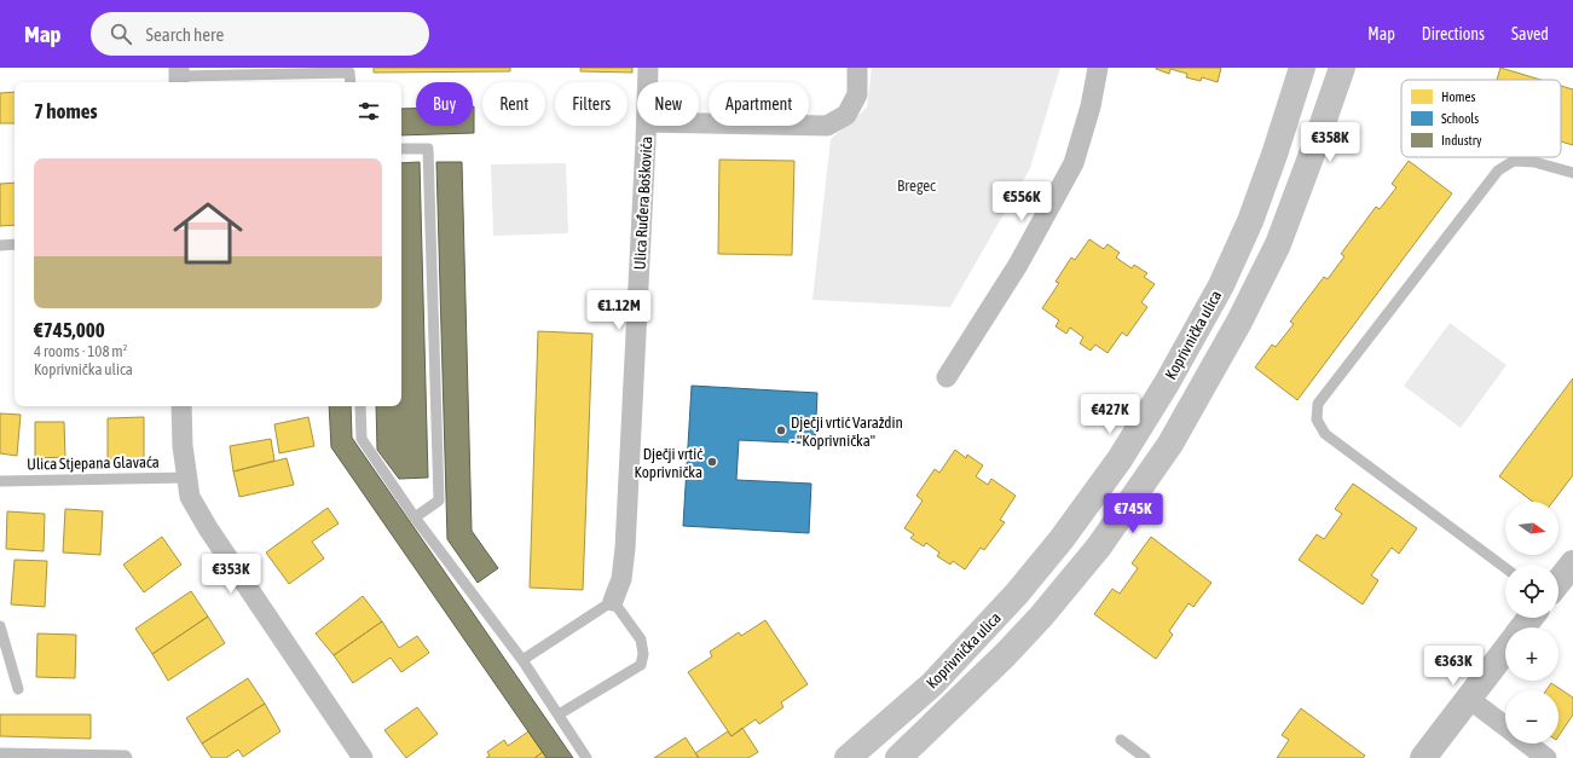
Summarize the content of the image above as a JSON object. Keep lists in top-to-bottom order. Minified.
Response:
{"streets":{"main road":["Koprivnička ulica"],"street":["Ulica Ruđera Boškovića"],"lane":["Ulica Stjepana Glavaća"]},"parks":["Bregec"],"places":["Dječji vrtić Varaždin - \"Koprivnička\"","Dječji vrtić Koprivnička"],"legend":["Homes","Schools","Industry"],"north":"right","page":{"header":"Map","search":"Search here","nav":["Map","Directions","Saved"],"chip":["Buy","Rent","Filters","New","Apartment"],"heading":"7 homes","price":["€358K","€556K","€1.12M","€427K","€745K","€353K","€363K"],"list":[{"name":"€745,000","note":"4 rooms · 108 m² · Koprivnička ulica"}],"map_buttons":["+","−"]}}
